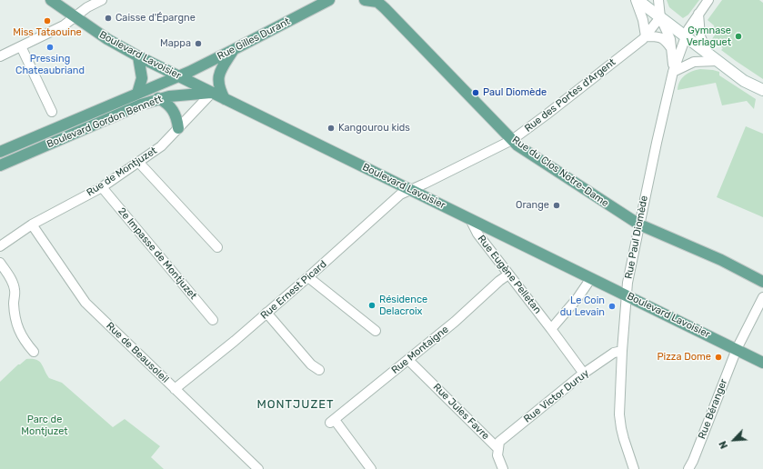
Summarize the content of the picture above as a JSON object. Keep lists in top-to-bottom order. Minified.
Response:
{"streets":{"main road":["Rue Gilles Durant","Boulevard Lavoisier","Boulevard Gordon Bennett","Rue du Clos Notre-Dame"],"street":["Rue des Portes d'Argent","Rue de Montjuzet","Rue Paul Diomède","2e Impasse de Montjuzet","Rue Eugène Pelletan","Rue Ernest Picard","Rue Montaigne","Rue de Beausoleil","Rue Victor Duruy","Rue Béranger","Rue Jules Favre"]},"crossings":[["Rue Gilles Durant","Boulevard Lavoisier"],["Rue Gilles Durant","Boulevard Gordon Bennett"],["Boulevard Lavoisier","Rue des Portes d'Argent"],["Boulevard Lavoisier","Boulevard Gordon Bennett"],["Boulevard Lavoisier","Rue de Montjuzet"],["Boulevard Lavoisier","Rue Paul Diomède"],["Boulevard Lavoisier","Rue Eugène Pelletan"],["Boulevard Lavoisier","Rue Ernest Picard"],["Boulevard Lavoisier","Rue Béranger"],["Rue des Portes d'Argent","Rue du Clos Notre-Dame"],["Rue des Portes d'Argent","Rue Paul Diomède"],["Rue des Portes d'Argent","Rue Ernest Picard"],["Boulevard Gordon Bennett","Rue de Montjuzet"],["Rue de Montjuzet","2e Impasse de Montjuzet"],["Rue de Montjuzet","Rue de Beausoleil"],["Rue du Clos Notre-Dame","Rue Paul Diomède"],["Rue Paul Diomède","Rue Victor Duruy"],["Rue Eugène Pelletan","Rue Montaigne"],["Rue Eugène Pelletan","Rue Victor Duruy"],["Rue Ernest Picard","Rue de Beausoleil"],["Rue Montaigne","Rue Jules Favre"],["Rue Victor Duruy","Rue Jules Favre"]],"districts":["MONTJUZET"],"parks":["Parc de Montjuzet"],"places":["Caisse d'Épargne","Miss Tataouine","Gymnase Verlaguet","Mappa","Pressing Chateaubriand","Paul Diomède","Kangourou kids","Orange","Résidence Delacroix","Le Coin du Levain","Pizza Dome"],"north":"bottom left"}
